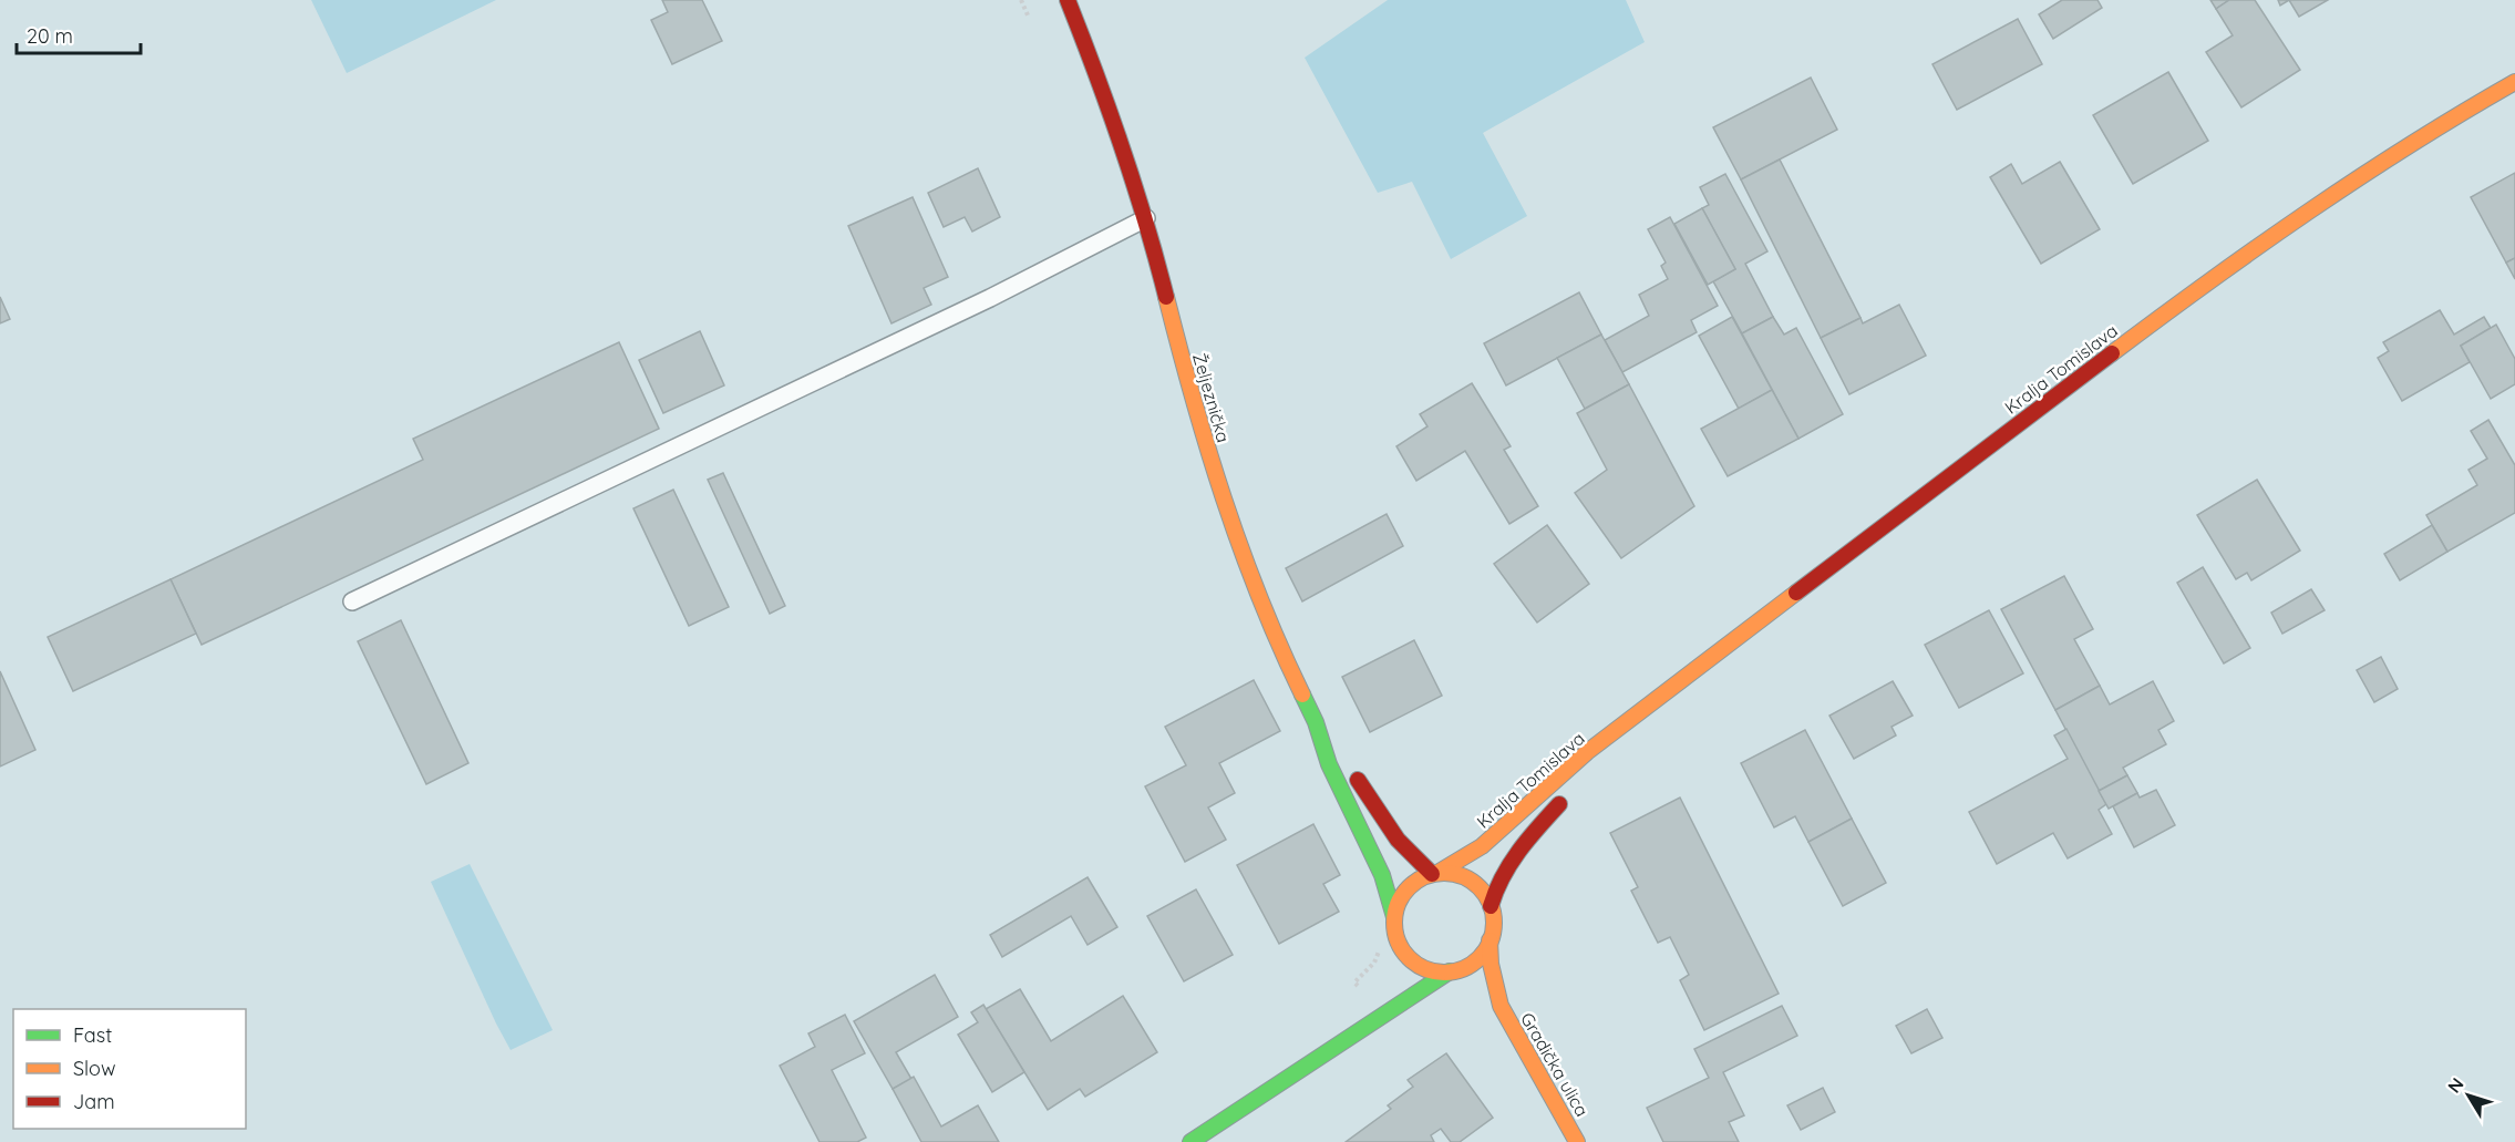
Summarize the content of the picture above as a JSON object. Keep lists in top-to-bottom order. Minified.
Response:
{"streets":{"street":["Kralja Tomislava","Željeznička","Gradička ulica"]},"crossings":[["Kralja Tomislava","Željeznička"],["Kralja Tomislava","Gradička ulica"],["Željeznička","Gradička ulica"]],"legend":["Fast","Slow","Jam"],"scale_bar":"20 m","north":"top left"}
